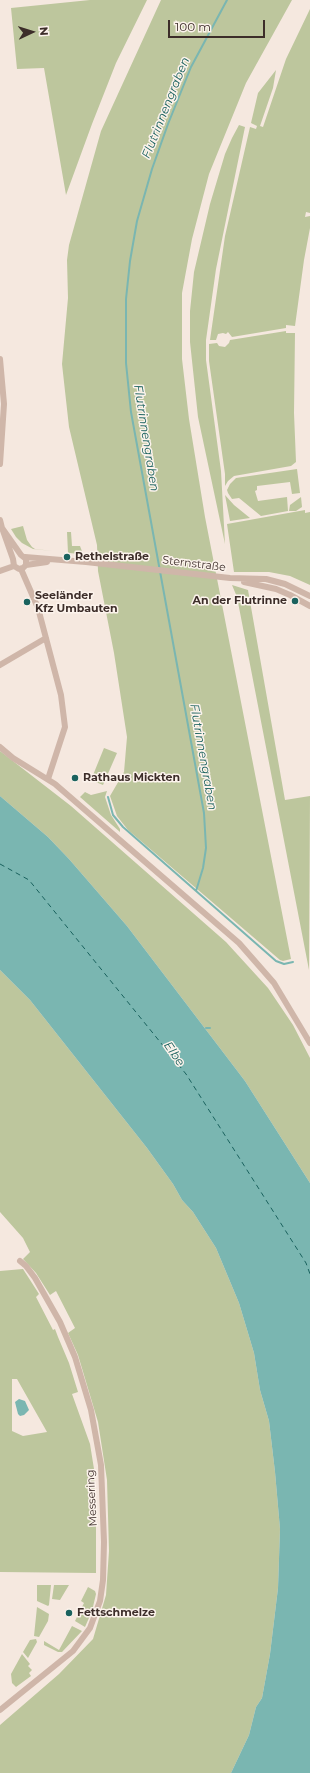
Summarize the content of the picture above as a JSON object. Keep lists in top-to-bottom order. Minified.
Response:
{"streets":{"street":["Sternstraße","Messering"]},"water":["Flutrinnengraben","Elbe"],"places":["Rethelstraße","An der Flutrinne","Seeländer Kfz Umbauten","Rathaus Mickten","Fettschmelze"],"scale_bar":"100 m","north":"right"}
